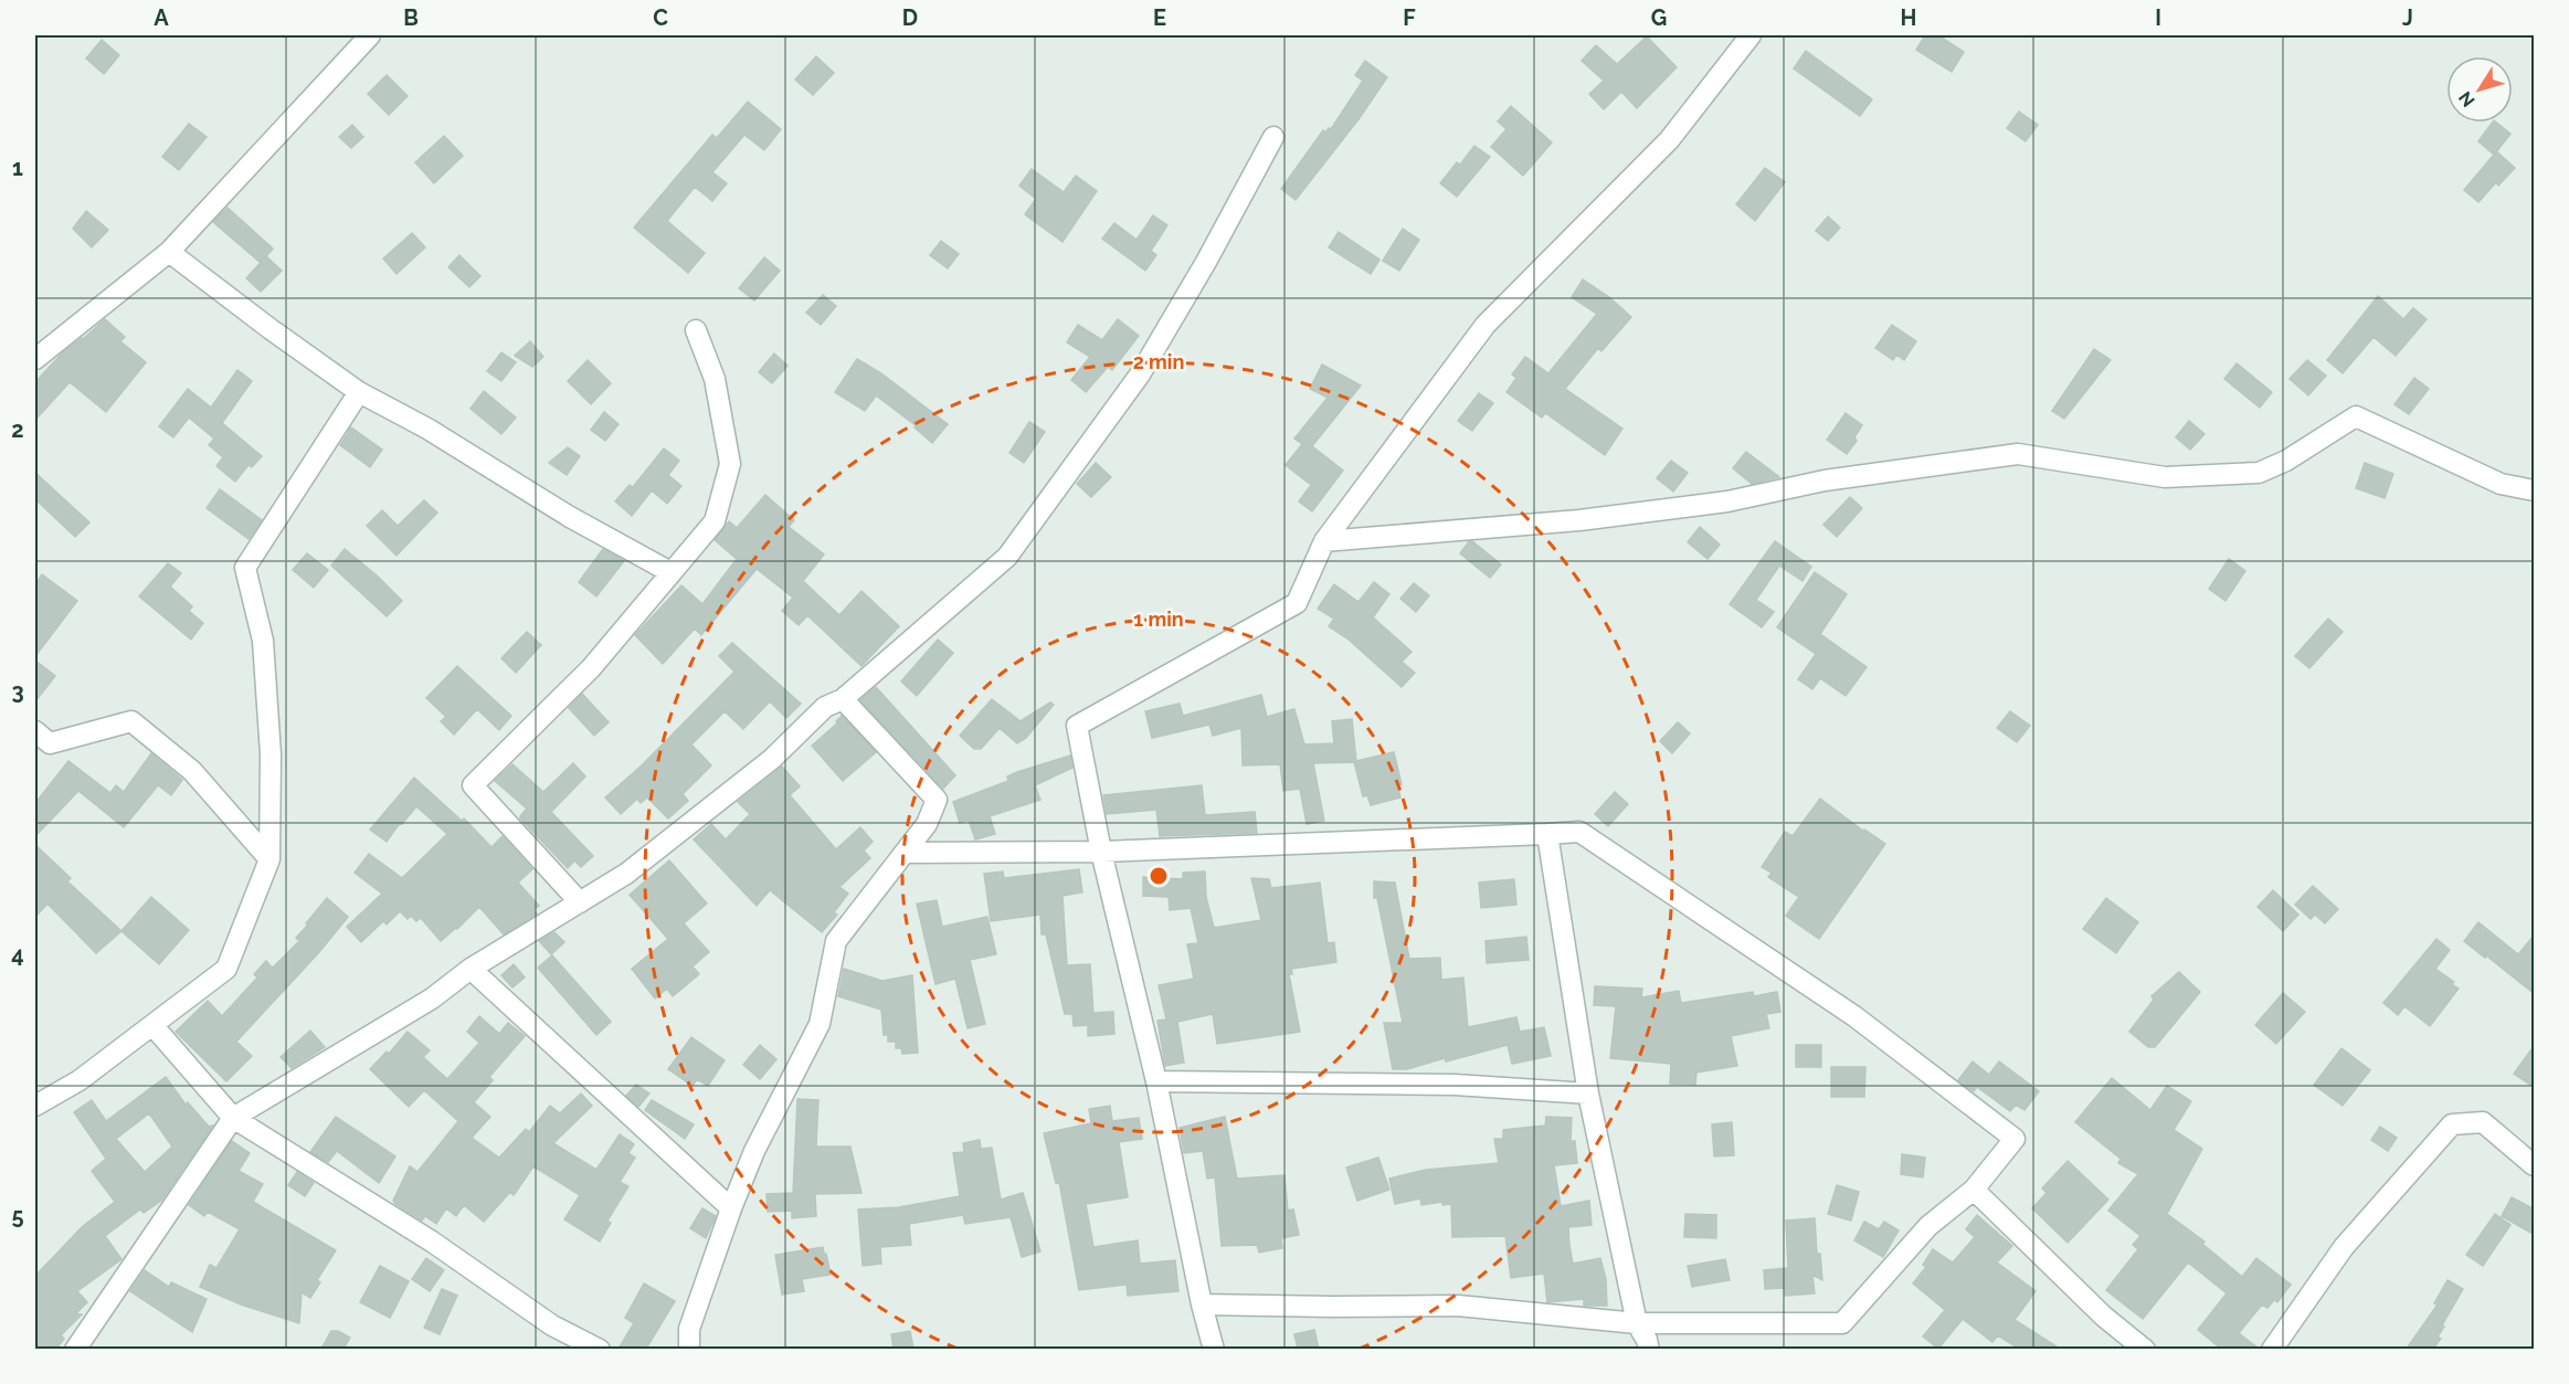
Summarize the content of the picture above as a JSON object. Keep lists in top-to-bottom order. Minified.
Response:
{"north":"bottom left","grid":{"columns":["A","B","C","D","E","F","G","H","I","J"],"rows":["1","2","3","4","5"]},"rings":["2 min","1 min"]}
